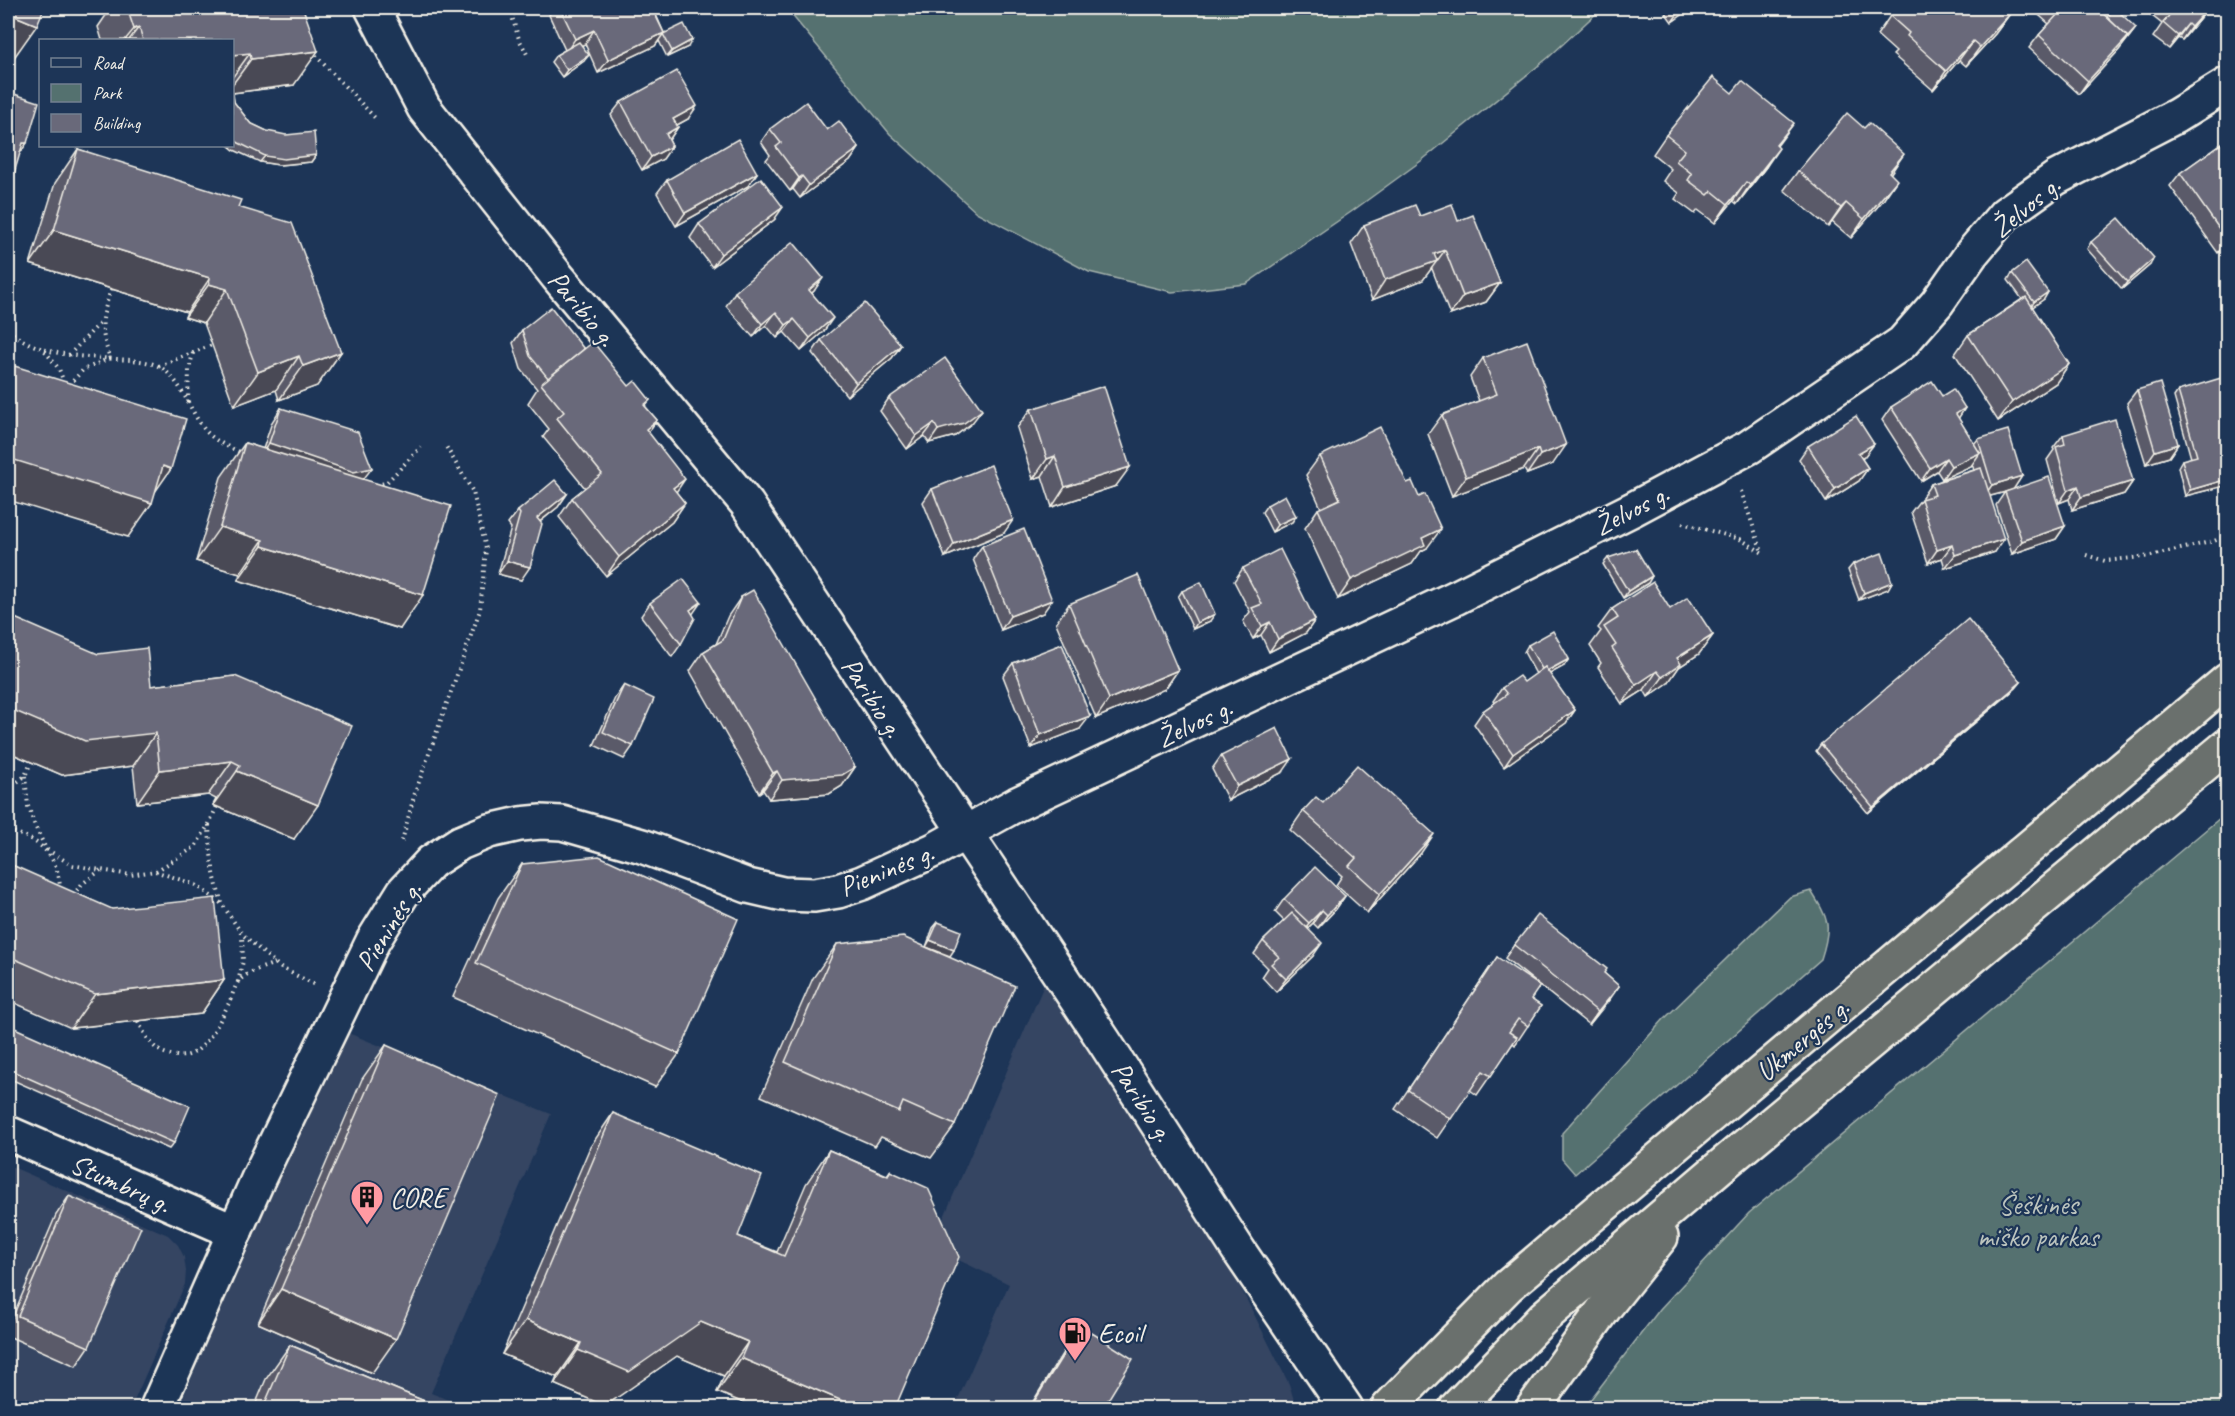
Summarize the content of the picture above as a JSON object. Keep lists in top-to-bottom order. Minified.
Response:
{"streets":{"highway":["Ukmergės g."],"street":["Želvos g.","Paribio g.","Pieninės g.","Stumbrų g."]},"crossings":[["Želvos g.","Paribio g."],["Želvos g.","Pieninės g."],["Paribio g.","Pieninės g."],["Pieninės g.","Stumbrų g."]],"parks":["Šeškinės miško parkas"],"places":{"building":["CORE"],"fuel station":["Ecoil"]},"legend":["Road","Park","Building"]}
